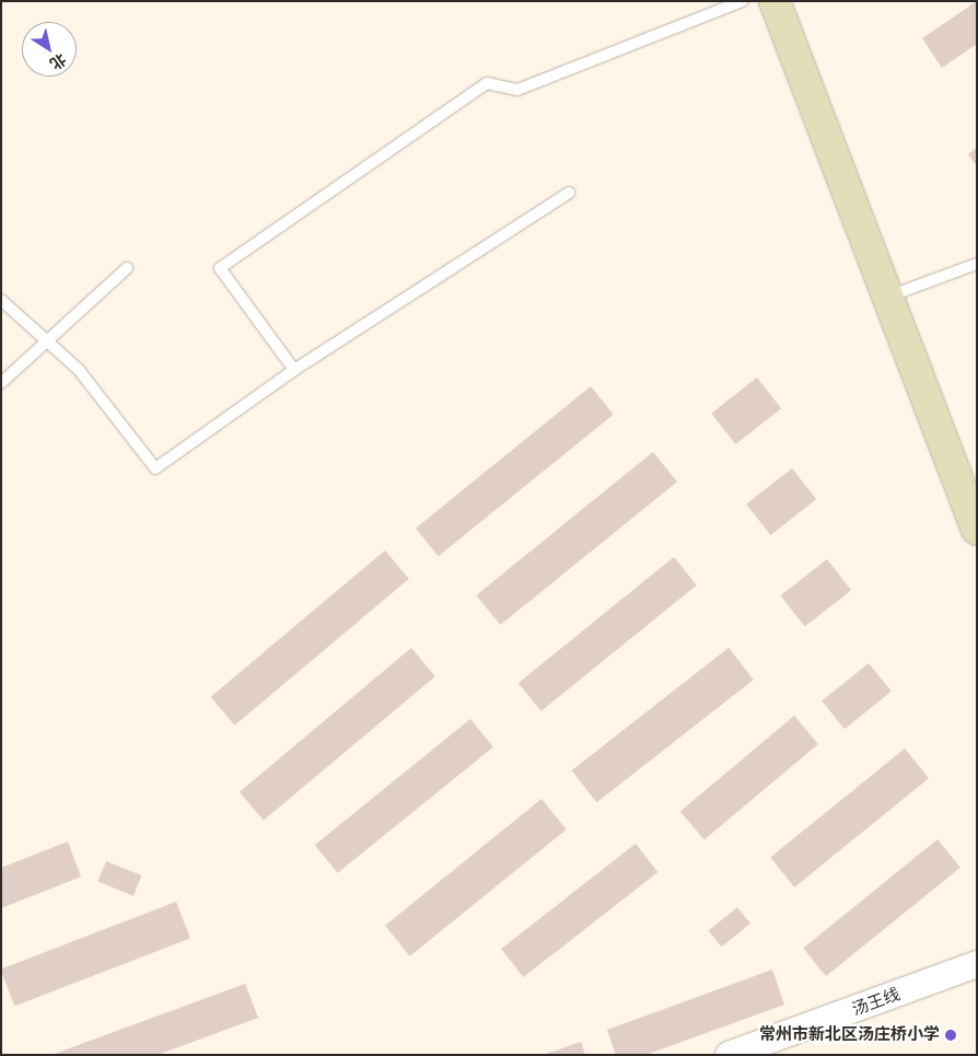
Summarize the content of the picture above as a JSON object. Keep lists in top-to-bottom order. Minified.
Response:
{"streets":{"street":["汤王线"]},"places":["常州市新北区汤庄桥小学"],"north":"bottom right"}
